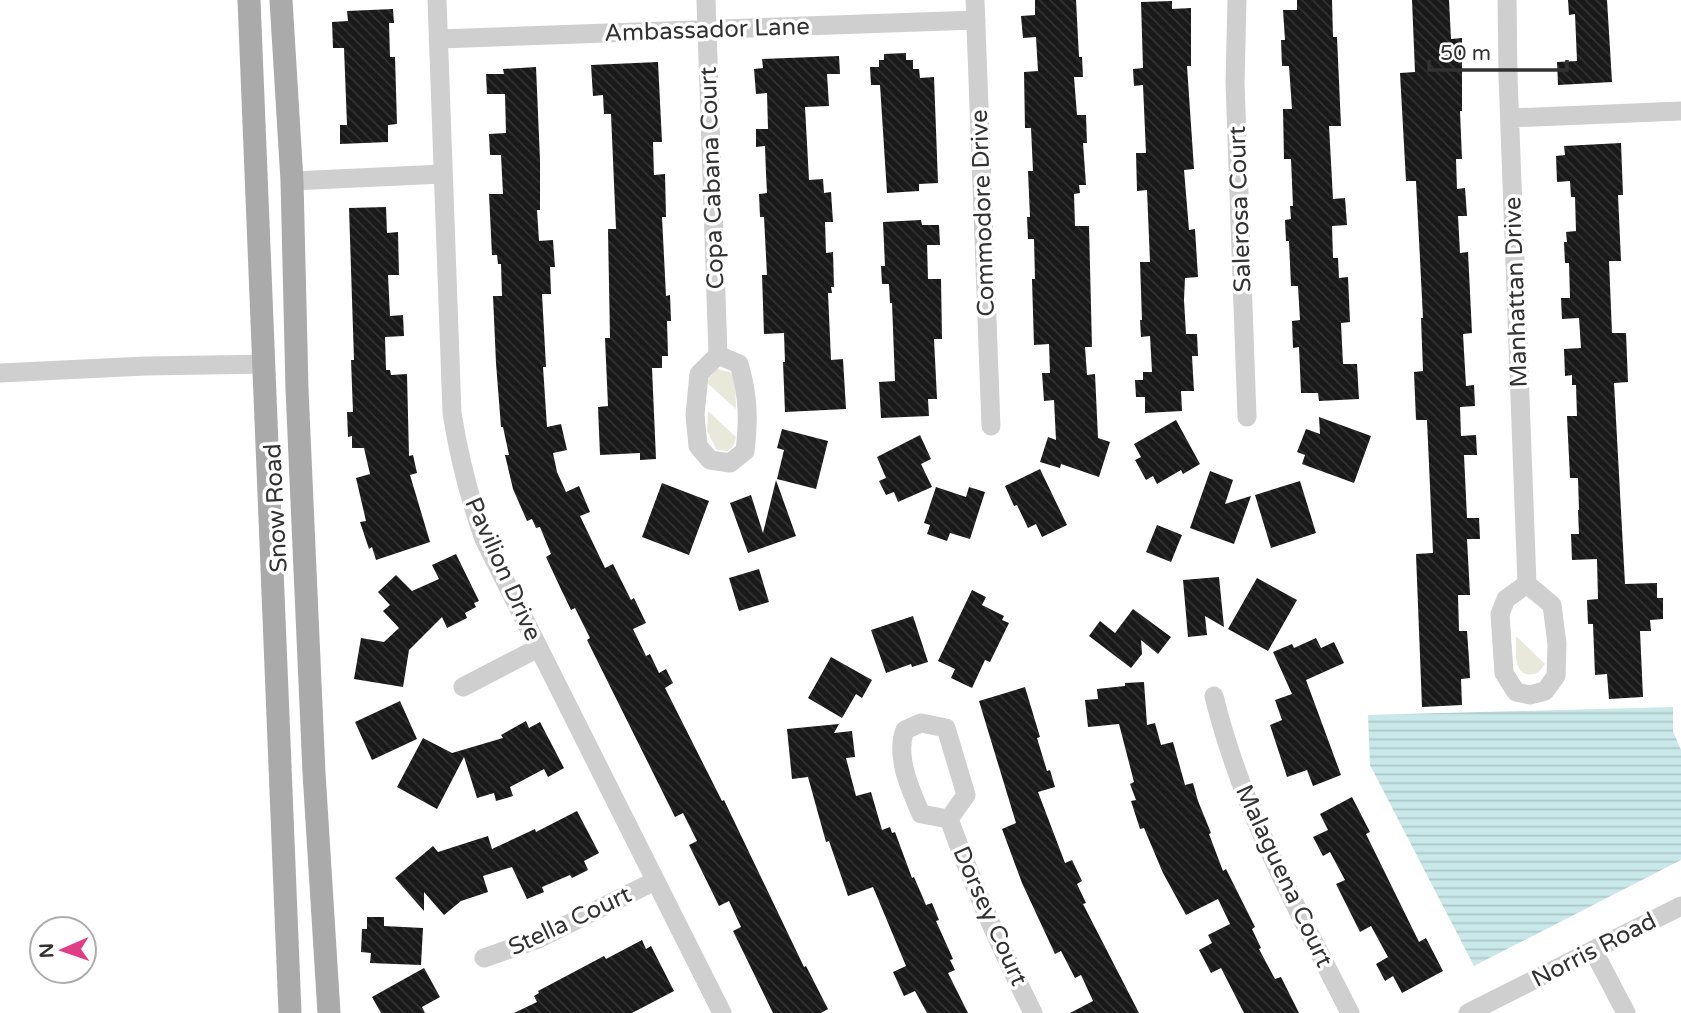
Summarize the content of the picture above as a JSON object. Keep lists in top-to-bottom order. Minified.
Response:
{"streets":{"main road":["Snow Road"],"street":["Ambassador Lane","Copa Cabana Court","Salerosa Court","Commodore Drive","Manhattan Drive","Pavilion Drive","Malaguena Court","Dorsey Court","Stella Court","Norris Road"]},"crossings":[["Ambassador Lane","Copa Cabana Court"],["Ambassador Lane","Commodore Drive"],["Ambassador Lane","Pavilion Drive"],["Pavilion Drive","Stella Court"]],"scale_bar":"50 m","north":"left"}
